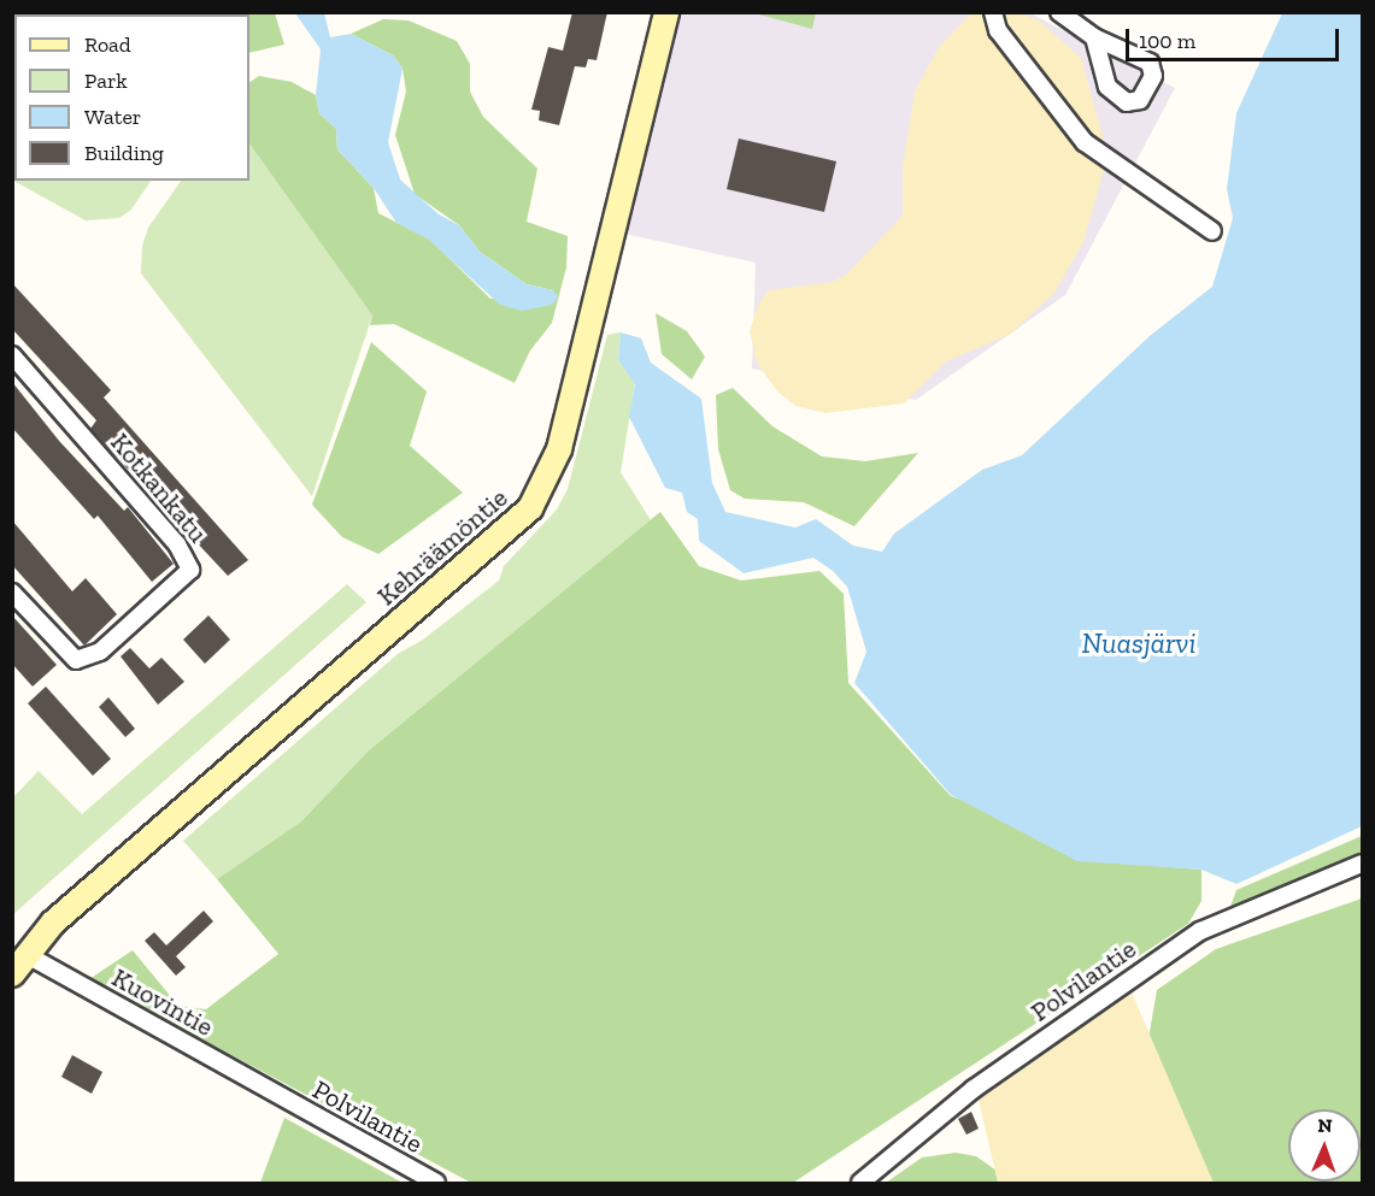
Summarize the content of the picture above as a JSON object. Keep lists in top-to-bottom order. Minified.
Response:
{"streets":{"street":["Kotkankatu","Kehräämöntie","Polvilantie","Kuovintie"]},"crossings":[["Kehräämöntie","Kuovintie"],["Polvilantie","Kuovintie"]],"water":["Nuasjärvi"],"legend":["Road","Park","Water","Building"],"scale_bar":"100 m","north":"top"}
